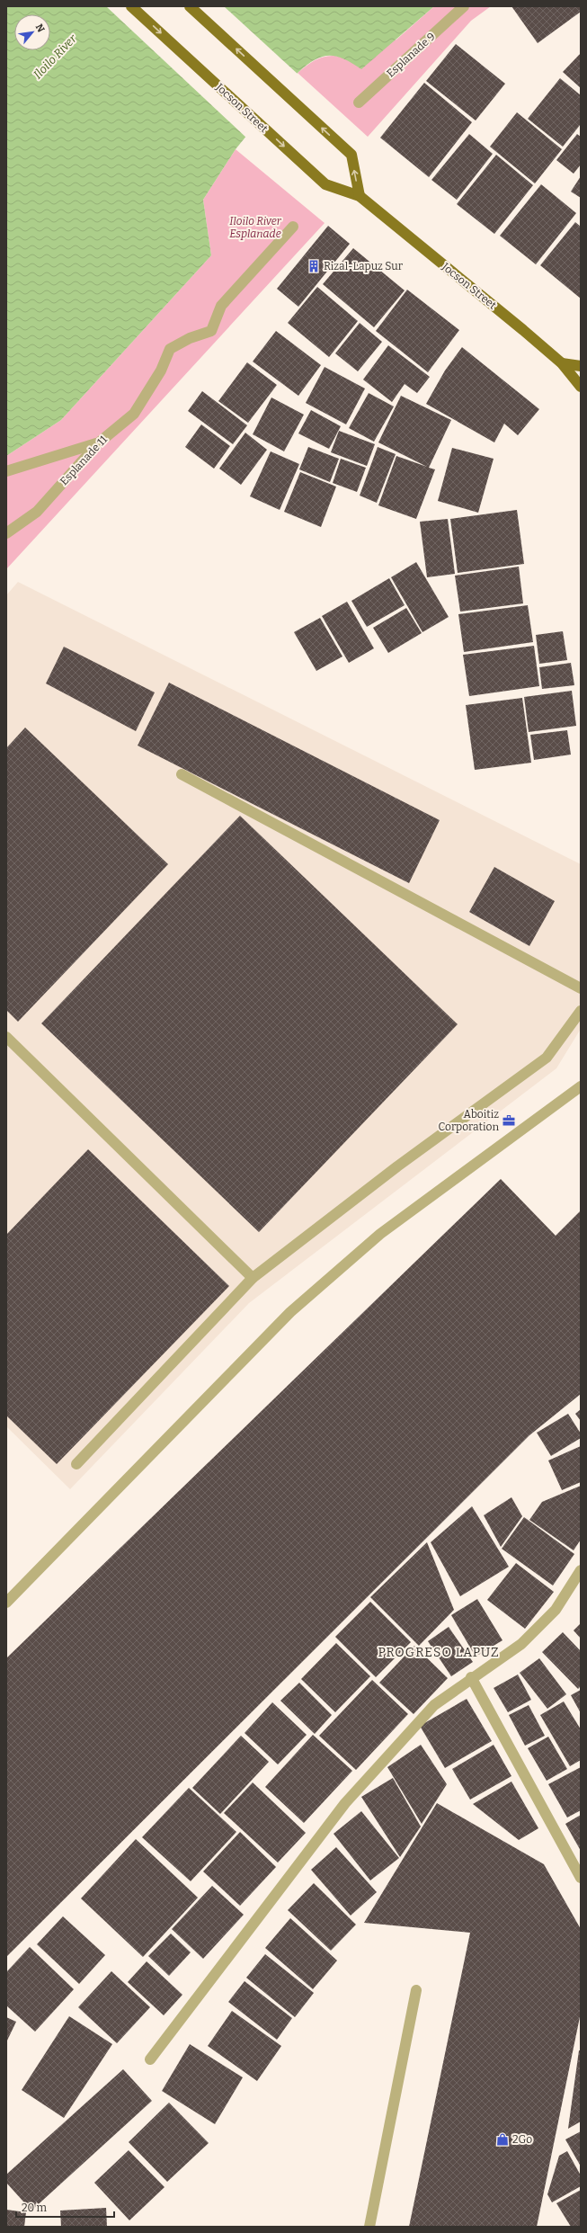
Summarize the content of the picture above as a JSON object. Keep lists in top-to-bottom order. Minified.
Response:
{"streets":{"main road":["Jocson Street"],"street":["Esplanade 9","Esplanade 11"]},"districts":["PROGRESO LAPUZ"],"water":["Iloilo River"],"parks":["Iloilo River Esplanade"],"places":{"building":["Rizal-Lapuz Sur"],"office":["Aboitiz Corporation"],"shop":["2Go"]},"scale_bar":"20 m","north":"top right"}
